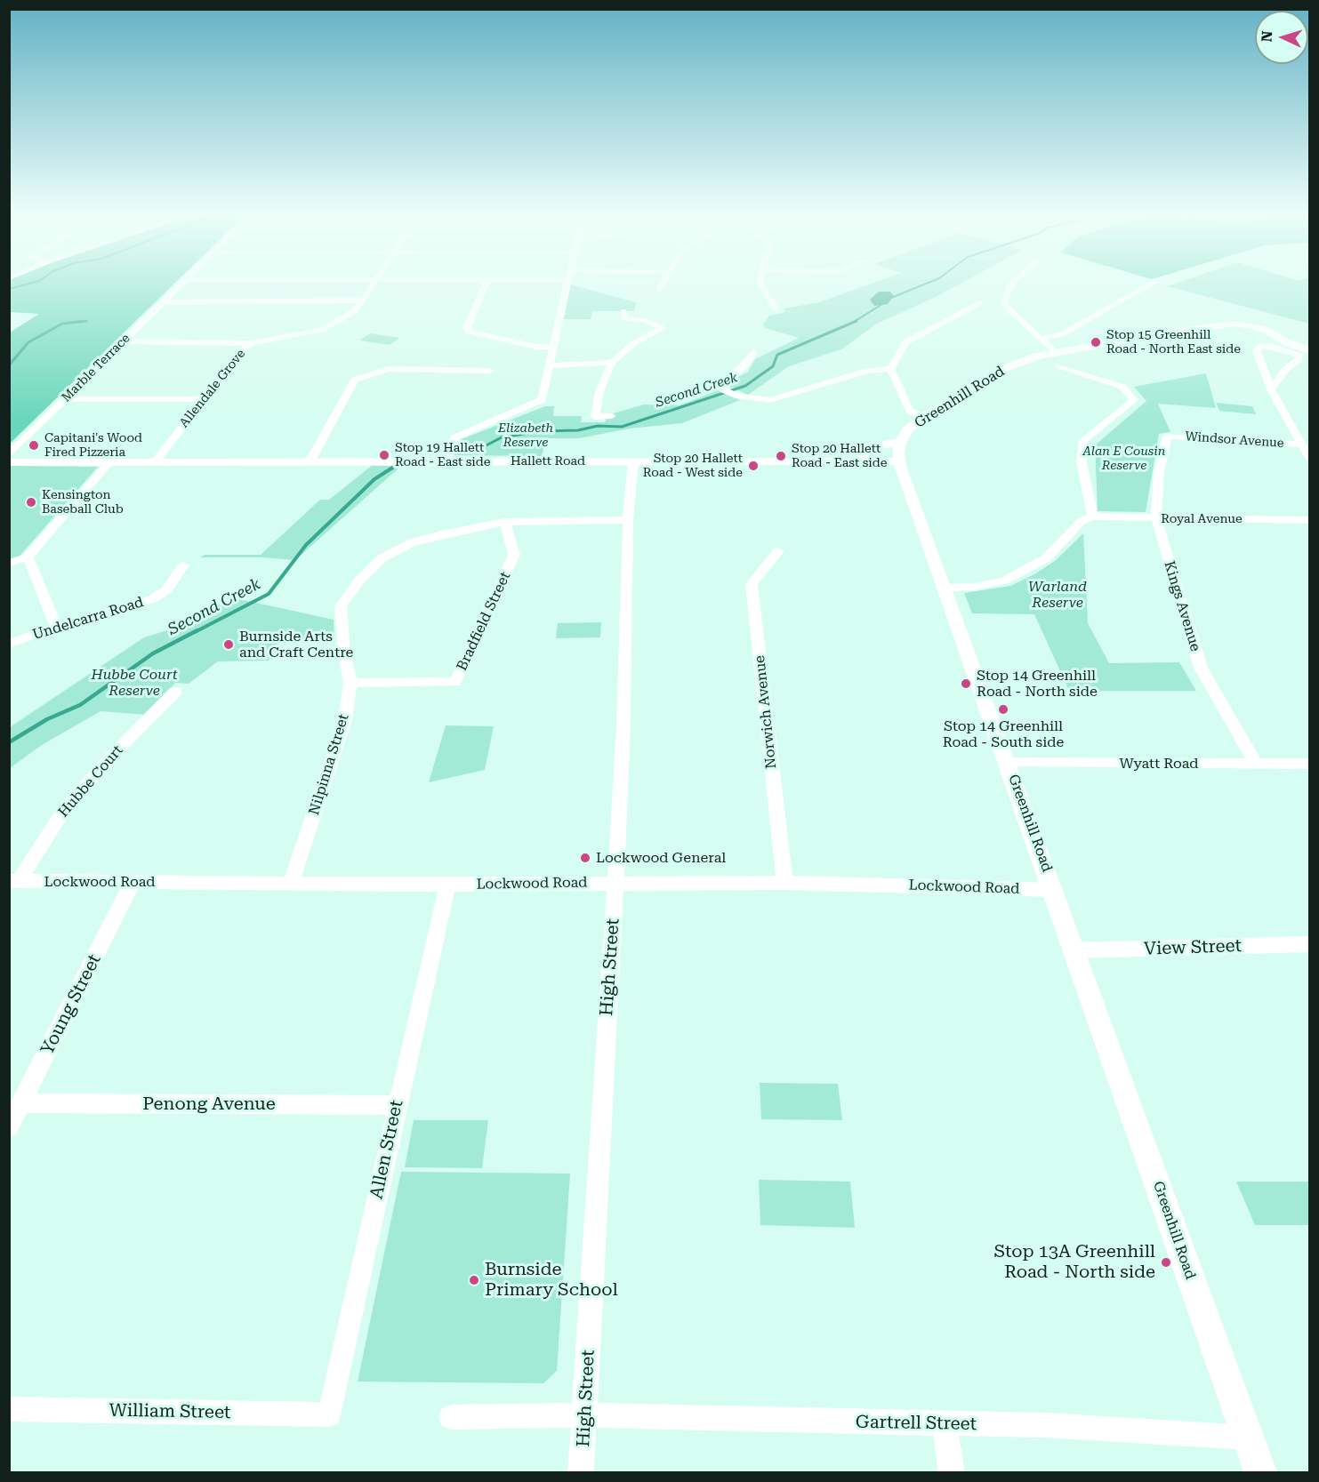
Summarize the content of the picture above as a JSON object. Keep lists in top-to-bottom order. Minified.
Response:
{"streets":{"main road":["Greenhill Road","Hallett Road"],"street":["Marble Terrace","Allendale Grove","Windsor Avenue","Royal Avenue","Kings Avenue","Undelcarra Road","Bradfield Street","Norwich Avenue","Wyatt Road","Nilpinna Street","Hubbe Court","Lockwood Road","View Street","High Street","Young Street","Penong Avenue","Allen Street","William Street","Gartrell Street"]},"crossings":[["Allendale Grove","Hallett Road"],["Greenhill Road","Hallett Road"],["Greenhill Road","Wyatt Road"],["Greenhill Road","Lockwood Road"],["Greenhill Road","View Street"],["Greenhill Road","Gartrell Street"],["Windsor Avenue","Kings Avenue"],["Hallett Road","High Street"],["Royal Avenue","Kings Avenue"],["Kings Avenue","Wyatt Road"],["Bradfield Street","Nilpinna Street"],["Norwich Avenue","Lockwood Road"],["Nilpinna Street","Lockwood Road"],["Nilpinna Street","High Street"],["Hubbe Court","Lockwood Road"],["Lockwood Road","High Street"],["Lockwood Road","Young Street"],["Lockwood Road","Allen Street"],["High Street","Gartrell Street"],["Young Street","Penong Avenue"],["Penong Avenue","Allen Street"],["Allen Street","William Street"]],"water":["Second Creek"],"parks":["Elizabeth Reserve","Alan E Cousin Reserve","Warland Reserve","Hubbe Court Reserve"],"places":["Stop 15 Greenhill Road - North East side","Capitani's Wood Fired Pizzeria","Stop 19 Hallett Road - East side","Stop 20 Hallett Road - East side","Stop 20 Hallett Road - West side","Kensington Baseball Club","Burnside Arts and Craft Centre","Stop 14 Greenhill Road - North side","Stop 14 Greenhill Road - South side","Lockwood General","Stop 13A Greenhill Road - North side","Burnside Primary School"],"north":"left"}
